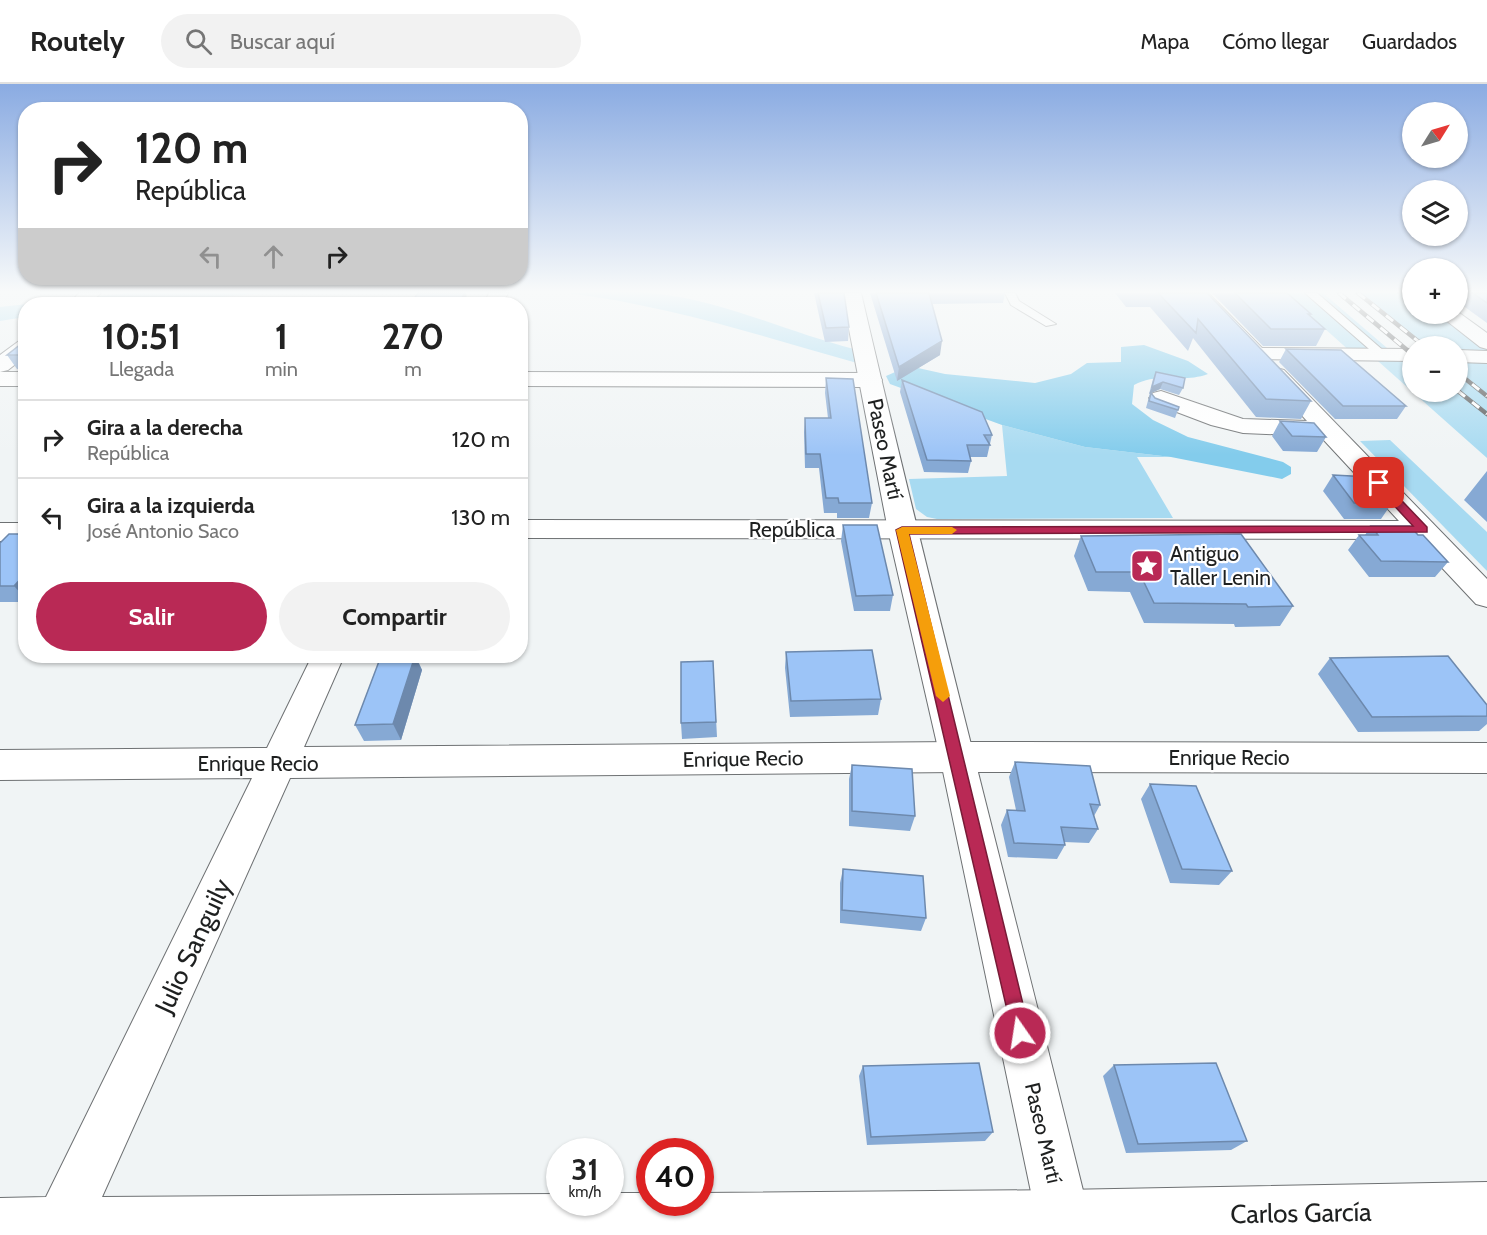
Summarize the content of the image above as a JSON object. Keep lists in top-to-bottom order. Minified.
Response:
{"streets":{"street":["Paseo Martí","República","Enrique Recio","Julio Sanguily","Carlos García"]},"crossings":[["Paseo Martí","República"],["Paseo Martí","Enrique Recio"],["Paseo Martí","Carlos García"],["Enrique Recio","Julio Sanguily"],["Julio Sanguily","Carlos García"]],"places":{"place":["Antiguo Taller Lenin"]},"north":"top right","page":{"header":"Routely","search":"Buscar aquí","nav":["Mapa","Cómo llegar","Guardados"],"map_buttons":["+","−"],"turn":["120 m","República"],"eta":["10:51","Llegada","1","min","270","m"],"list":[{"name":"Gira a la derecha","note":"República","value":"120 m"},{"name":"Gira a la izquierda","note":"José Antonio Saco","value":"130 m"}],"buttons":["Salir","Compartir"],"speed":"31 km/h","limit":"40"}}
